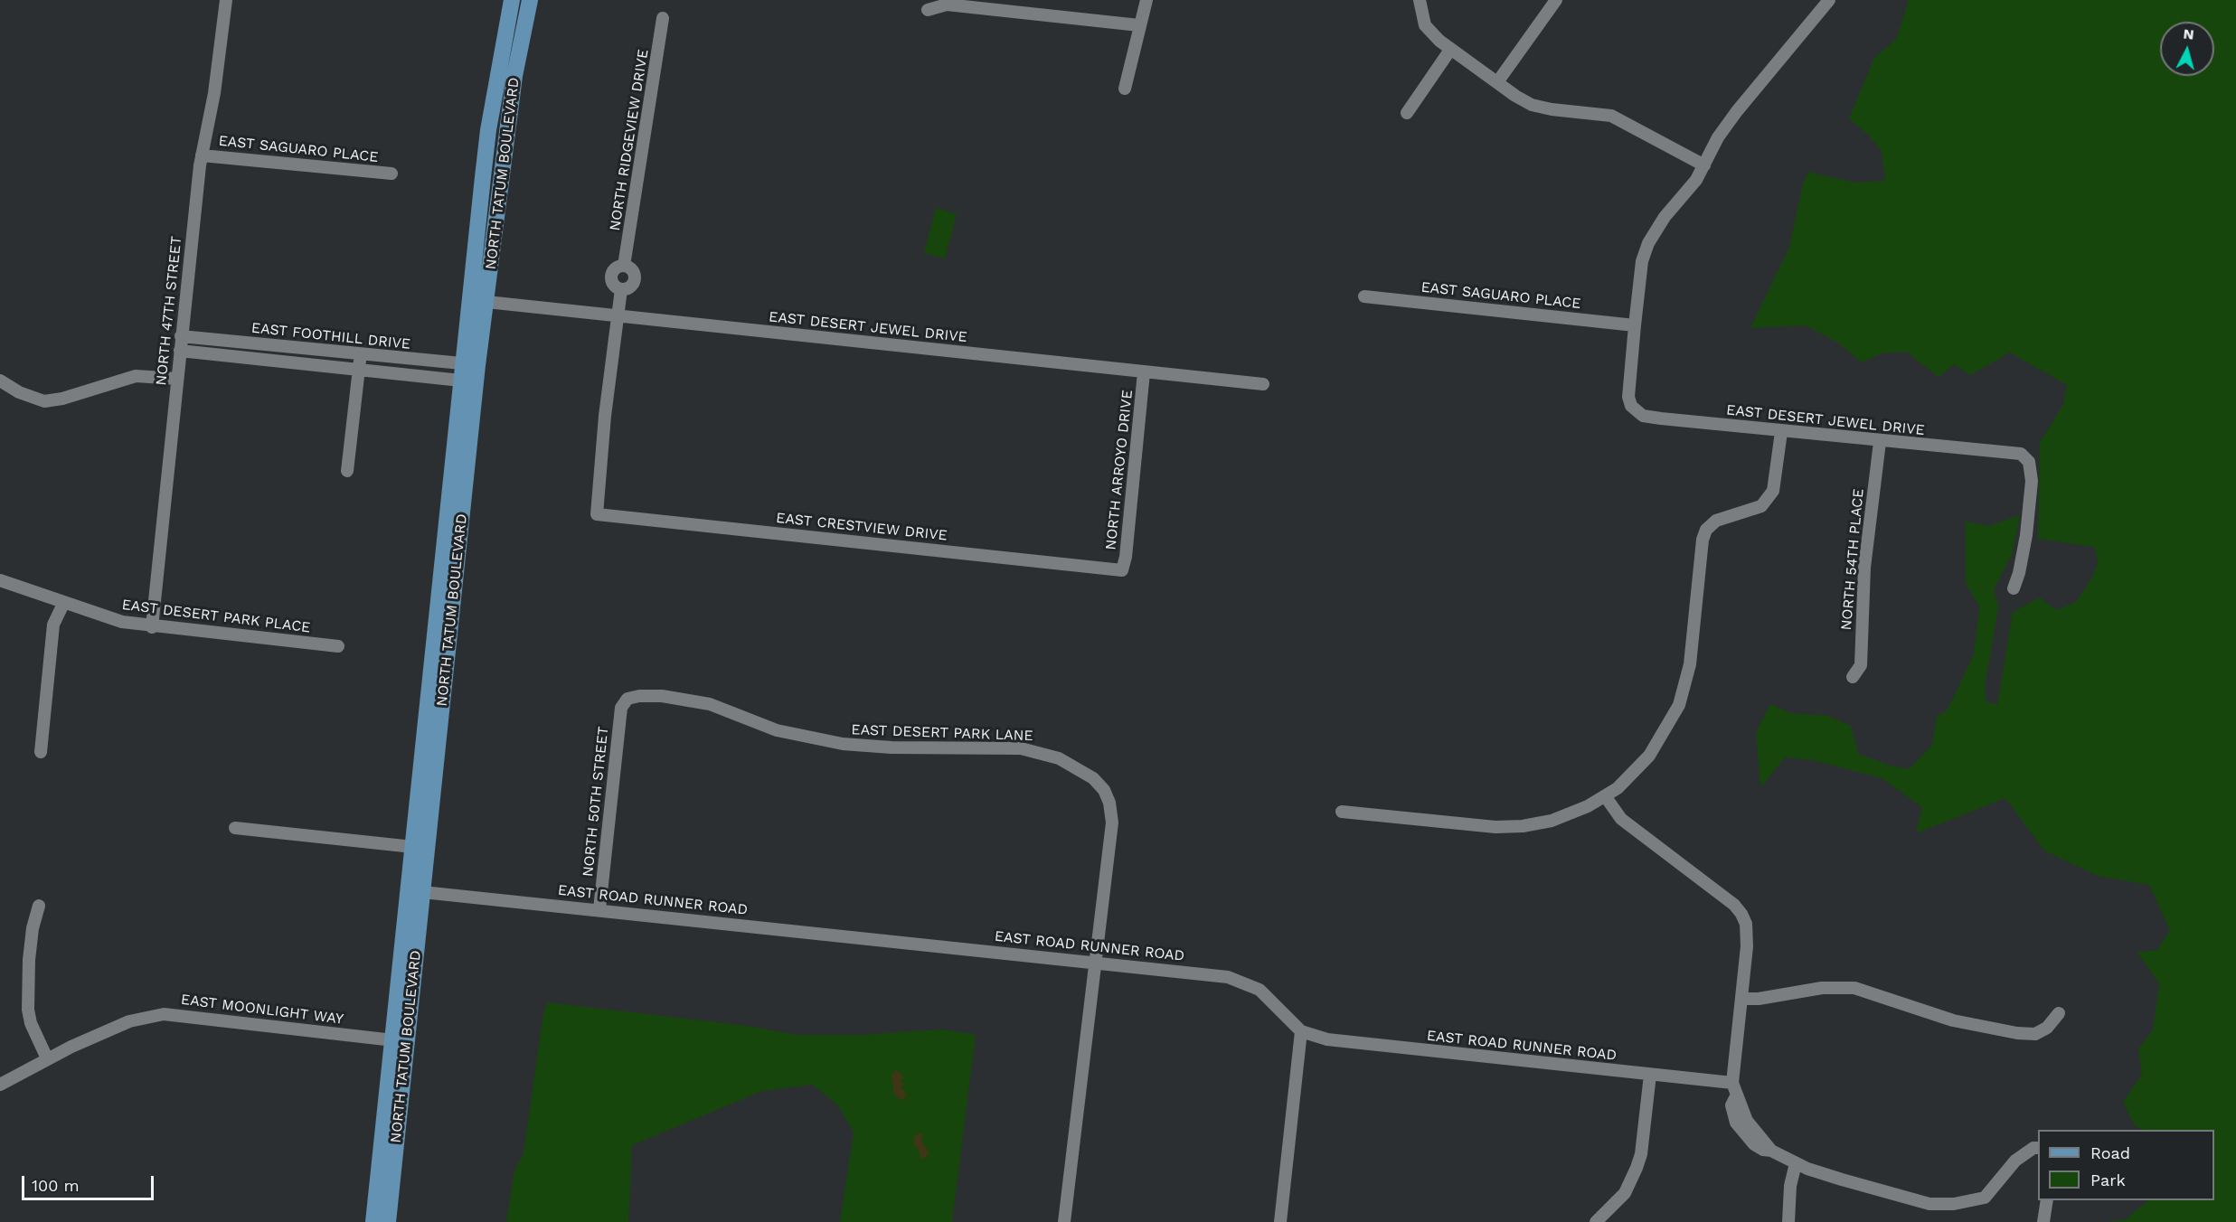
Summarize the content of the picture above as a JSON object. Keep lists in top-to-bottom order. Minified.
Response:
{"streets":{"main road":["NORTH TATUM BOULEVARD"],"street":["NORTH RIDGEVIEW DRIVE","EAST SAGUARO PLACE","NORTH 47TH STREET","EAST DESERT JEWEL DRIVE","EAST FOOTHILL DRIVE","NORTH ARROYO DRIVE","EAST CRESTVIEW DRIVE","NORTH 54TH PLACE","EAST DESERT PARK PLACE","EAST DESERT PARK LANE","NORTH 50TH STREET","EAST ROAD RUNNER ROAD","EAST MOONLIGHT WAY"]},"crossings":[["NORTH RIDGEVIEW DRIVE","EAST DESERT JEWEL DRIVE"],["NORTH RIDGEVIEW DRIVE","EAST CRESTVIEW DRIVE"],["EAST SAGUARO PLACE","NORTH 47TH STREET"],["EAST SAGUARO PLACE","EAST DESERT JEWEL DRIVE"],["NORTH TATUM BOULEVARD","EAST DESERT JEWEL DRIVE"],["NORTH TATUM BOULEVARD","EAST FOOTHILL DRIVE"],["NORTH TATUM BOULEVARD","EAST ROAD RUNNER ROAD"],["NORTH TATUM BOULEVARD","EAST MOONLIGHT WAY"],["NORTH 47TH STREET","EAST FOOTHILL DRIVE"],["NORTH 47TH STREET","EAST DESERT PARK PLACE"],["EAST DESERT JEWEL DRIVE","NORTH ARROYO DRIVE"],["EAST DESERT JEWEL DRIVE","NORTH 54TH PLACE"],["NORTH ARROYO DRIVE","EAST CRESTVIEW DRIVE"],["EAST DESERT PARK LANE","NORTH 50TH STREET"],["EAST DESERT PARK LANE","EAST ROAD RUNNER ROAD"],["NORTH 50TH STREET","EAST ROAD RUNNER ROAD"]],"legend":["Road","Park"],"scale_bar":"100 m","north":"top"}
